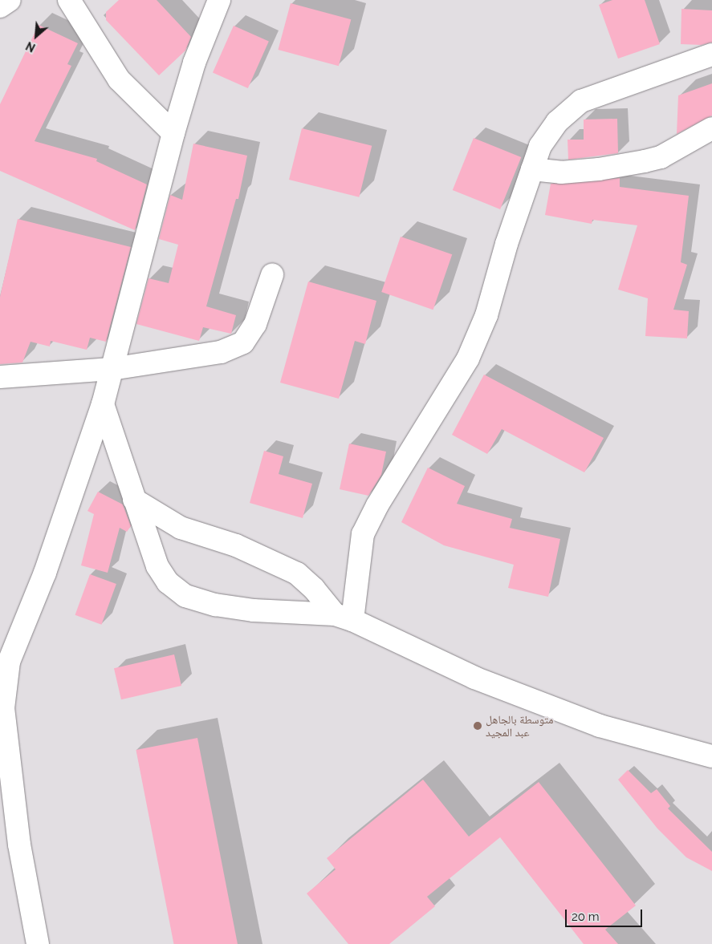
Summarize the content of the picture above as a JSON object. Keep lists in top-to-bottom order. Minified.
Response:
{"places":["متوسطة بالجاهل عبد المجيد"],"scale_bar":"20 m","north":"bottom left"}
